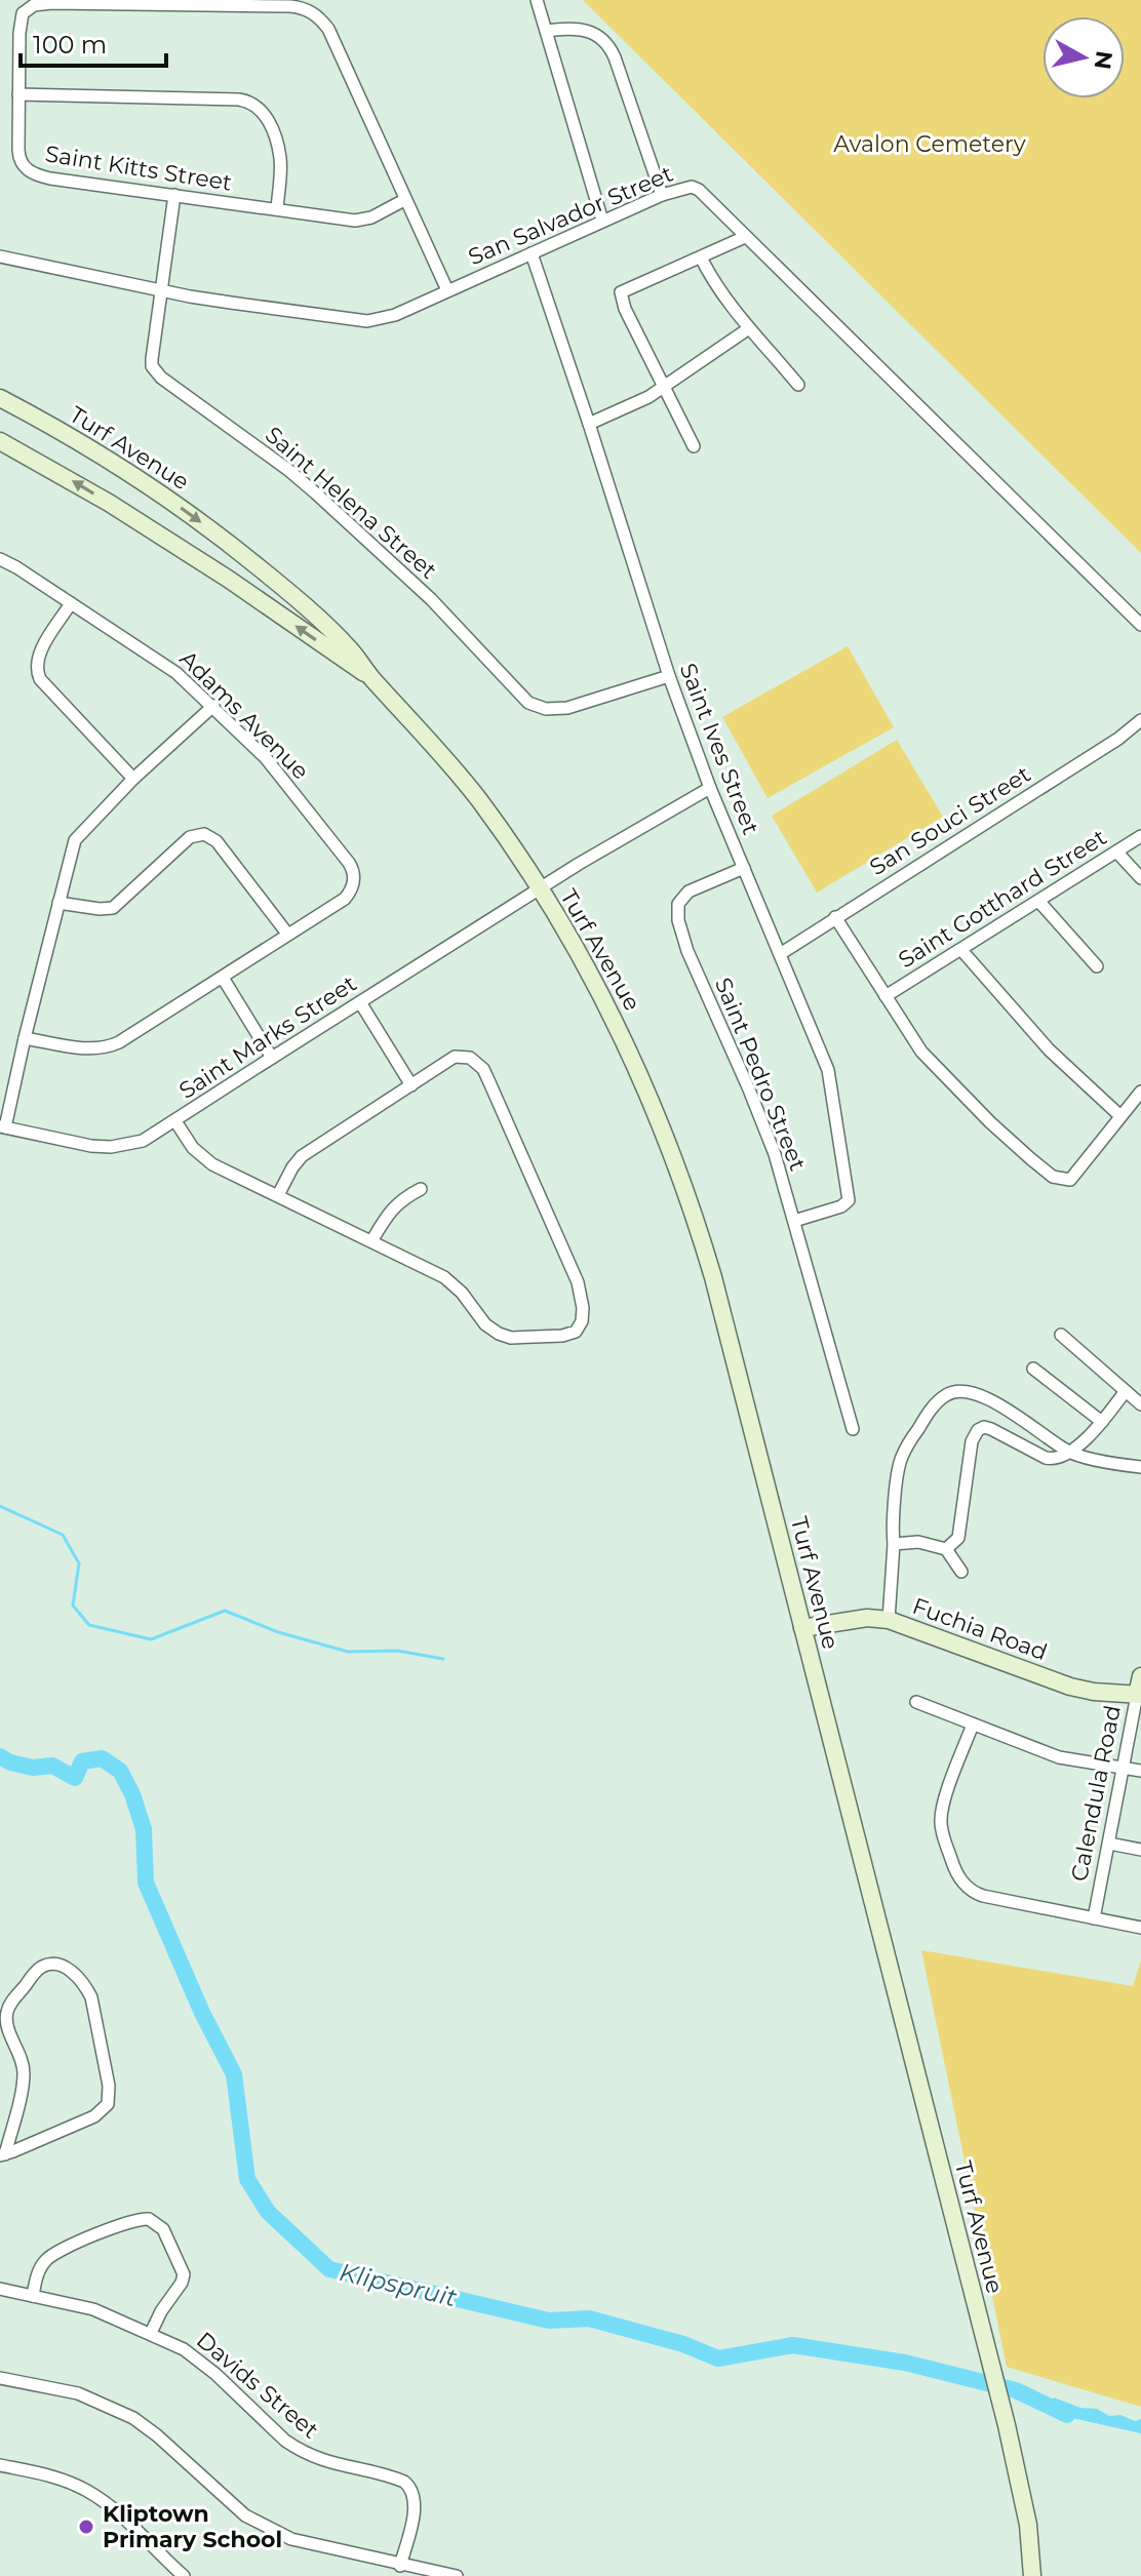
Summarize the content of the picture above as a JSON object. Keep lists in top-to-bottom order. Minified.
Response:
{"streets":{"main road":["Turf Avenue","Fuchia Road","Calendula Road"],"street":["Saint Kitts Street","San Salvador Street","Saint Helena Street","Adams Avenue","Saint Ives Street","San Souci Street","Saint Gotthard Street","Saint Marks Street","Saint Pedro Street","Davids Street"]},"crossings":[["Saint Kitts Street","Saint Helena Street"],["San Salvador Street","Saint Helena Street"],["San Salvador Street","Saint Ives Street"],["Turf Avenue","Saint Marks Street"],["Turf Avenue","Fuchia Road"],["Saint Helena Street","Saint Ives Street"],["Saint Ives Street","San Souci Street"],["Saint Ives Street","Saint Marks Street"],["Saint Ives Street","Saint Pedro Street"],["Fuchia Road","Calendula Road"]],"water":["Klipspruit"],"parks":["Avalon Cemetery"],"places":["Kliptown Primary School"],"scale_bar":"100 m","north":"right"}
